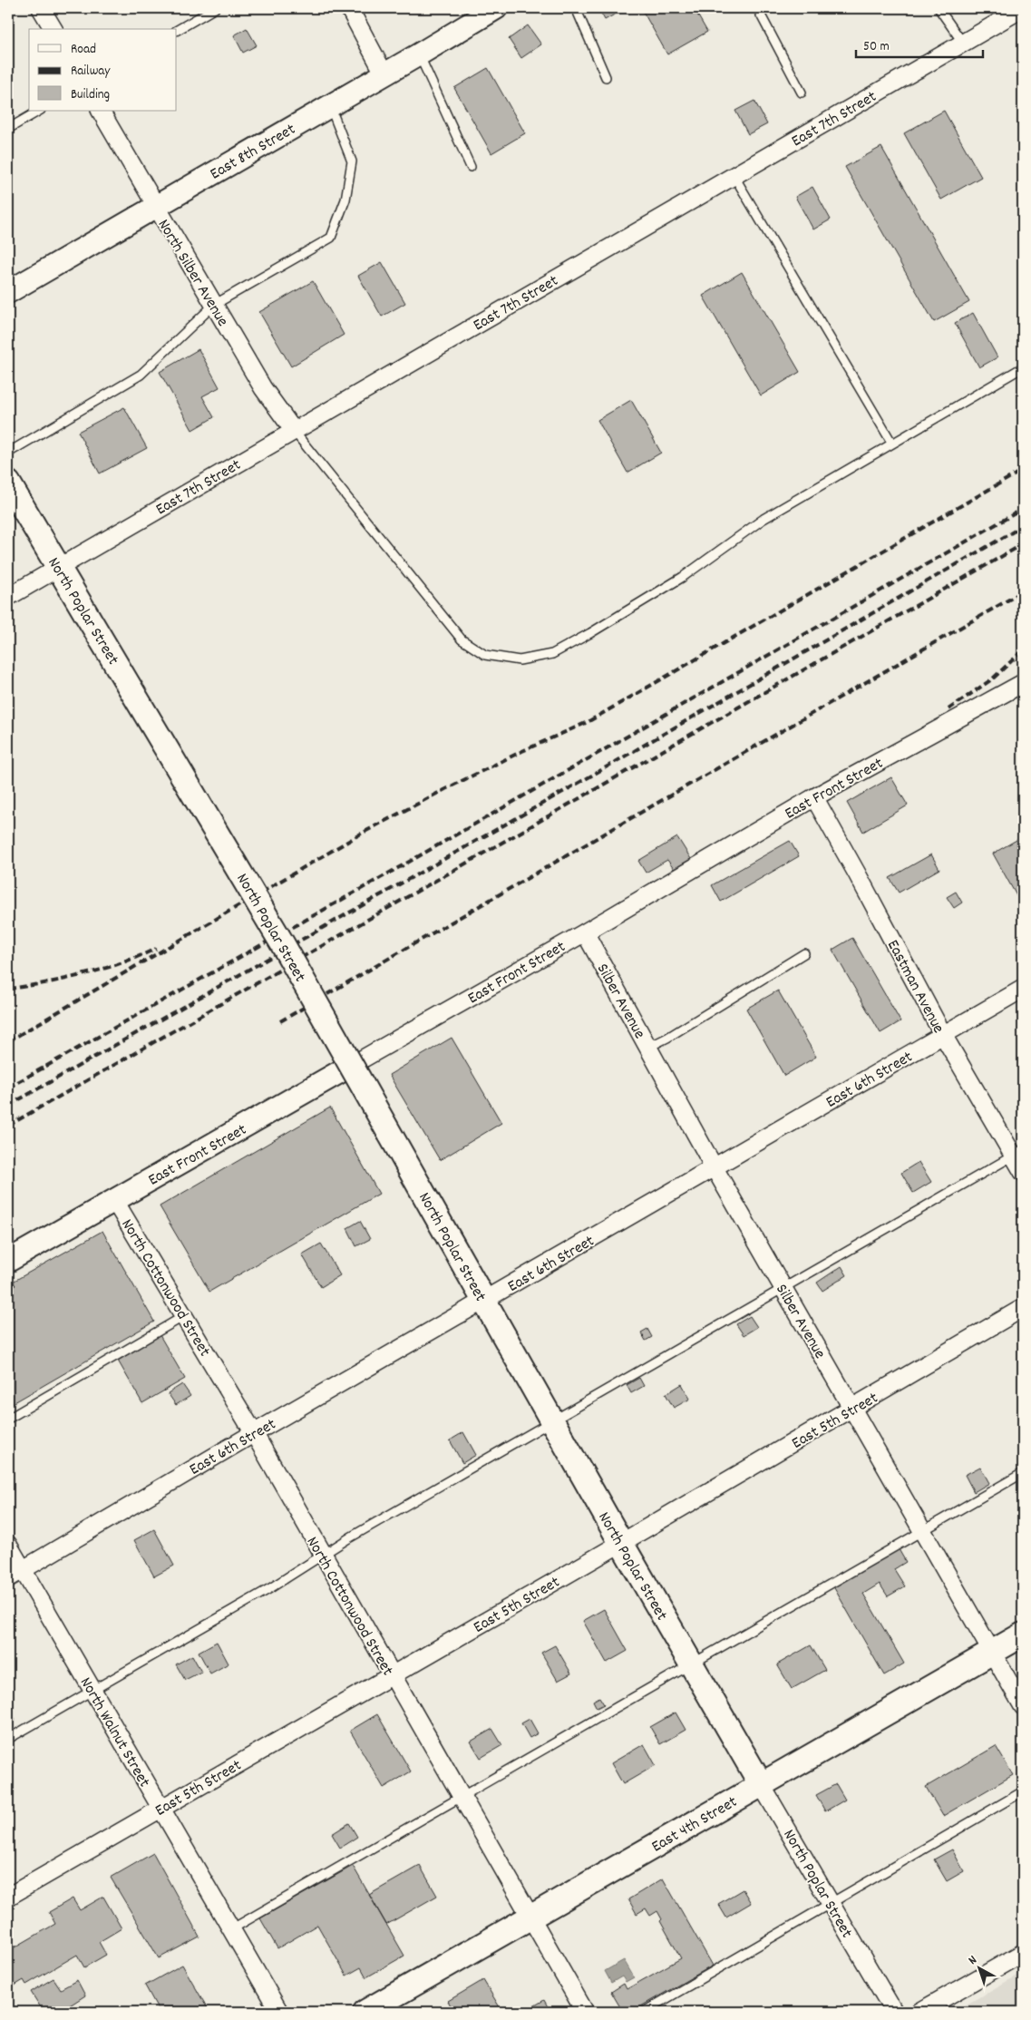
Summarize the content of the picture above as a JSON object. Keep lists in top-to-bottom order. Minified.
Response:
{"streets":{"main road":["North Poplar Street","East 4th Street"],"street":["East 7th Street","East 8th Street","North Silber Avenue","East Front Street","Eastman Avenue","Silber Avenue","East 6th Street","North Cottonwood Street","East 5th Street","North Walnut Street"]},"crossings":[["East 7th Street","North Silber Avenue"],["East 7th Street","North Poplar Street"],["East 8th Street","North Silber Avenue"],["North Poplar Street","East 6th Street"],["North Poplar Street","East 5th Street"],["North Poplar Street","East 4th Street"],["East Front Street","Eastman Avenue"],["East Front Street","Silber Avenue"],["East Front Street","North Cottonwood Street"],["Eastman Avenue","East 6th Street"],["Silber Avenue","East 6th Street"],["Silber Avenue","East 5th Street"],["Silber Avenue","East 4th Street"],["East 6th Street","North Cottonwood Street"],["East 6th Street","North Walnut Street"],["North Cottonwood Street","East 5th Street"],["North Cottonwood Street","East 4th Street"],["East 5th Street","North Walnut Street"]],"legend":["Road","Railway","Building"],"scale_bar":"50 m","north":"top left"}
